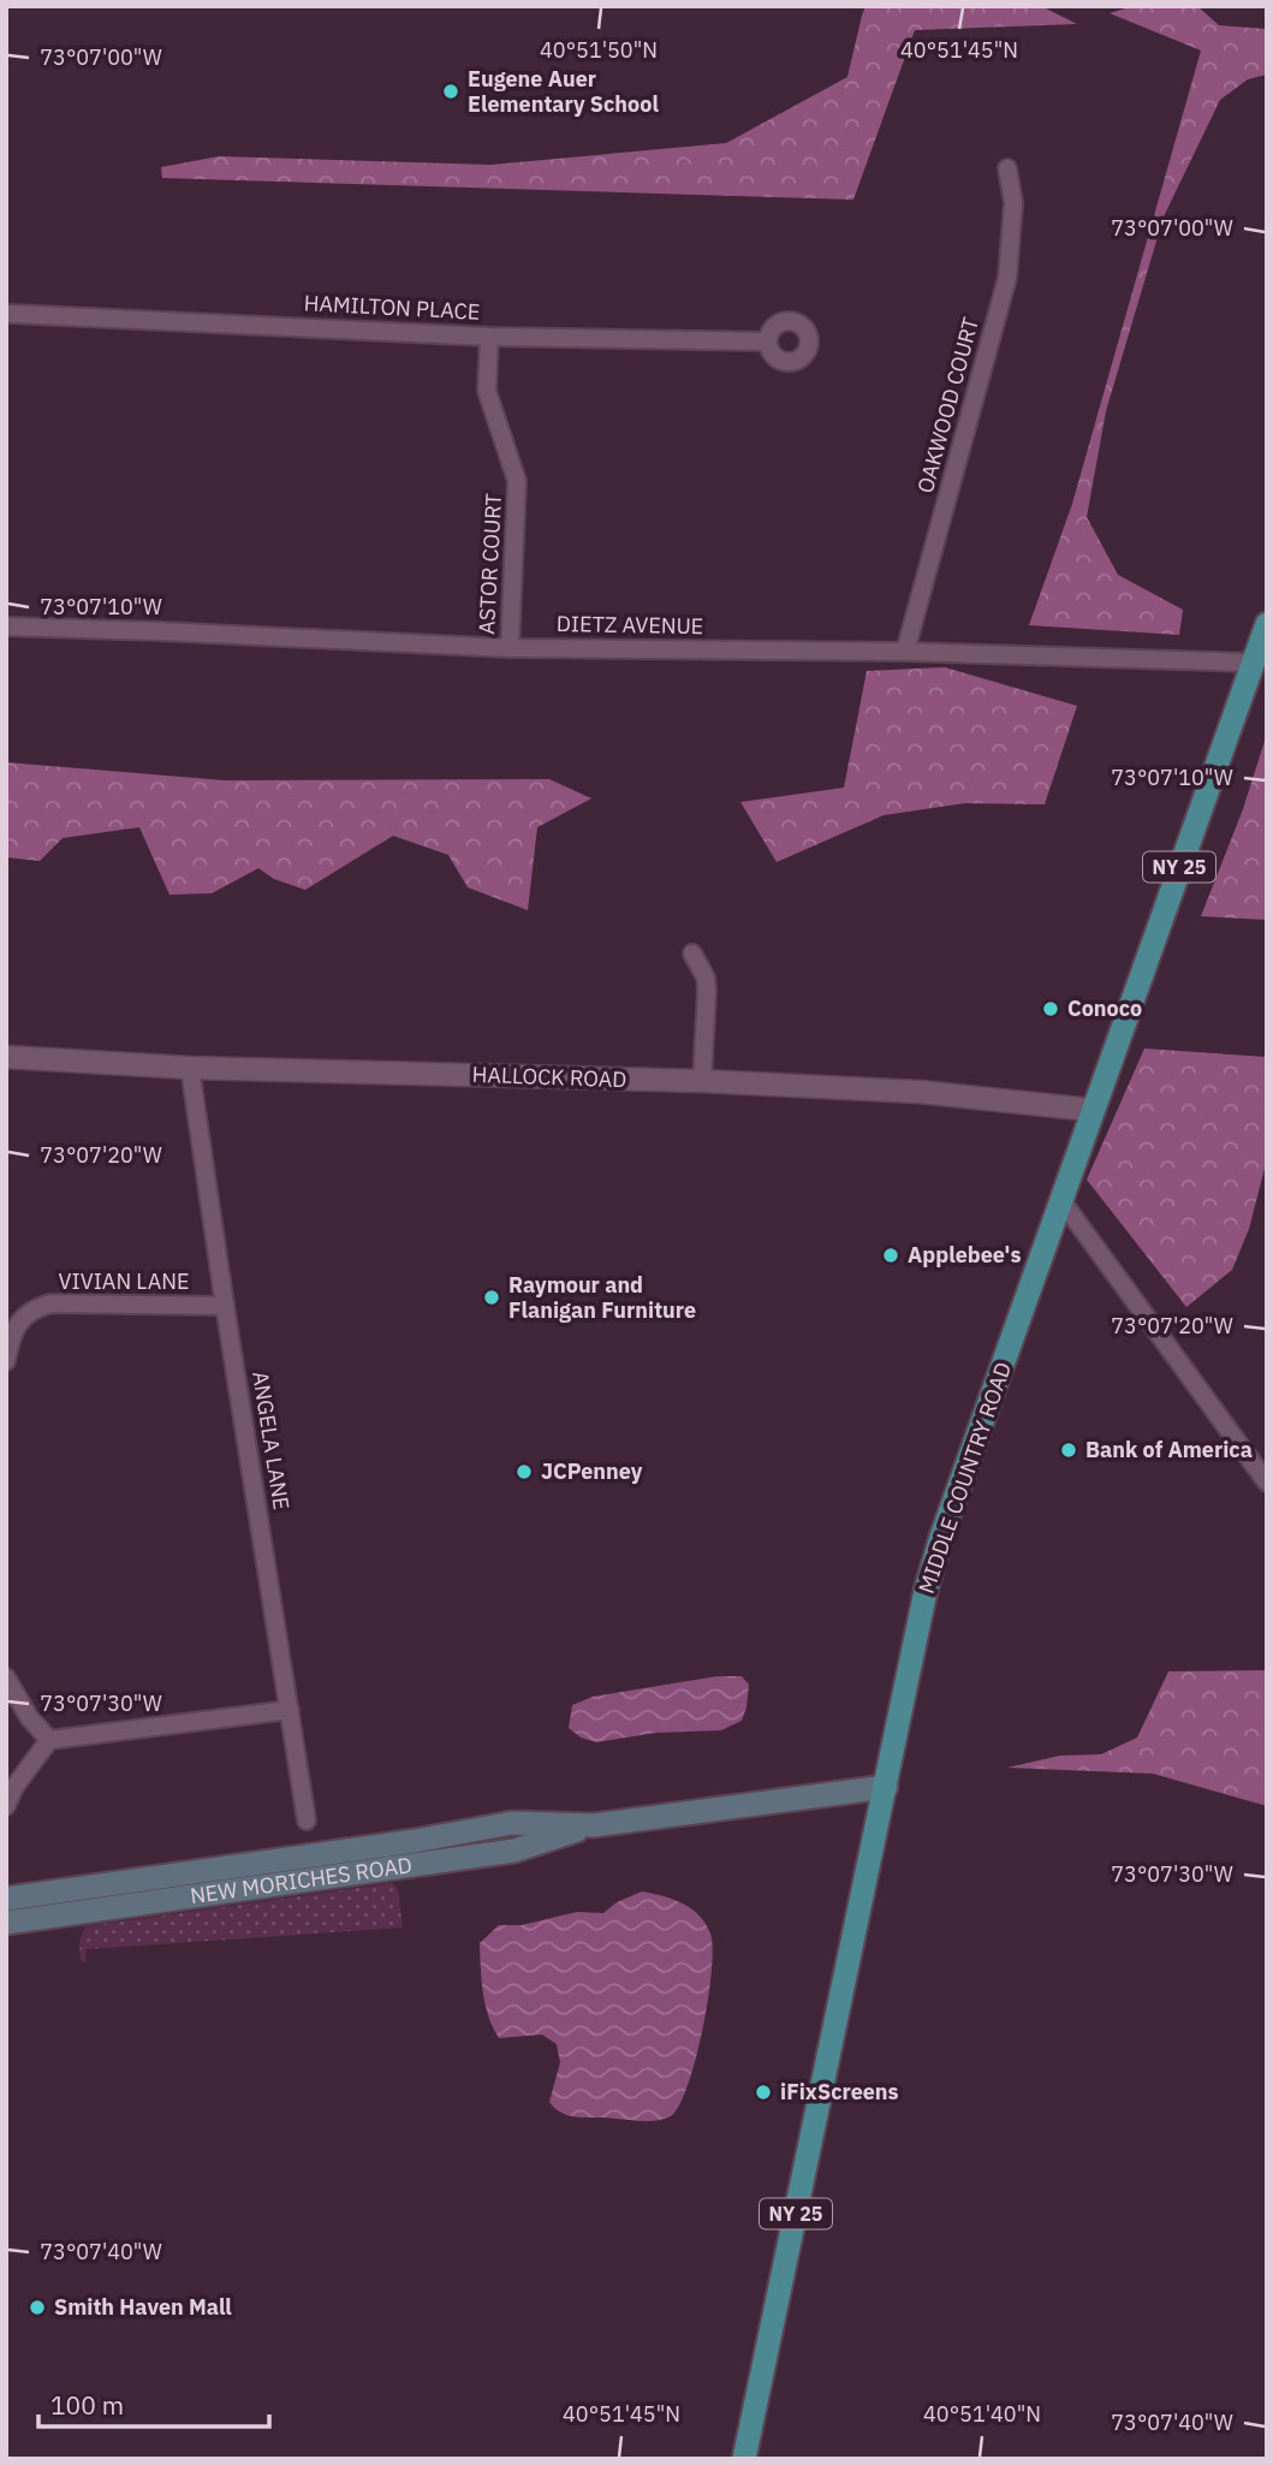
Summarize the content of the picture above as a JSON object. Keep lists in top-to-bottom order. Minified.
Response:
{"streets":{"main road":["NY 25","MIDDLE COUNTRY ROAD","NEW MORICHES ROAD"],"street":["HAMILTON PLACE","OAKWOOD COURT","ASTOR COURT","DIETZ AVENUE","HALLOCK ROAD","VIVIAN LANE","ANGELA LANE"]},"crossings":[["HAMILTON PLACE","ASTOR COURT"],["OAKWOOD COURT","DIETZ AVENUE"],["ASTOR COURT","DIETZ AVENUE"],["DIETZ AVENUE","MIDDLE COUNTRY ROAD"],["HALLOCK ROAD","ANGELA LANE"],["HALLOCK ROAD","MIDDLE COUNTRY ROAD"],["VIVIAN LANE","ANGELA LANE"],["MIDDLE COUNTRY ROAD","NEW MORICHES ROAD"]],"places":["Eugene Auer Elementary School","Conoco","Applebee's","Raymour and Flanigan Furniture","Bank of America","JCPenney","iFixScreens","Smith Haven Mall"],"scale_bar":"100 m","coordinates":["40°51'50\"N","40°51'45\"N","73°07'00\"W","73°07'10\"W","73°07'20\"W","73°07'30\"W","73°07'40\"W","40°51'40\"N"]}
